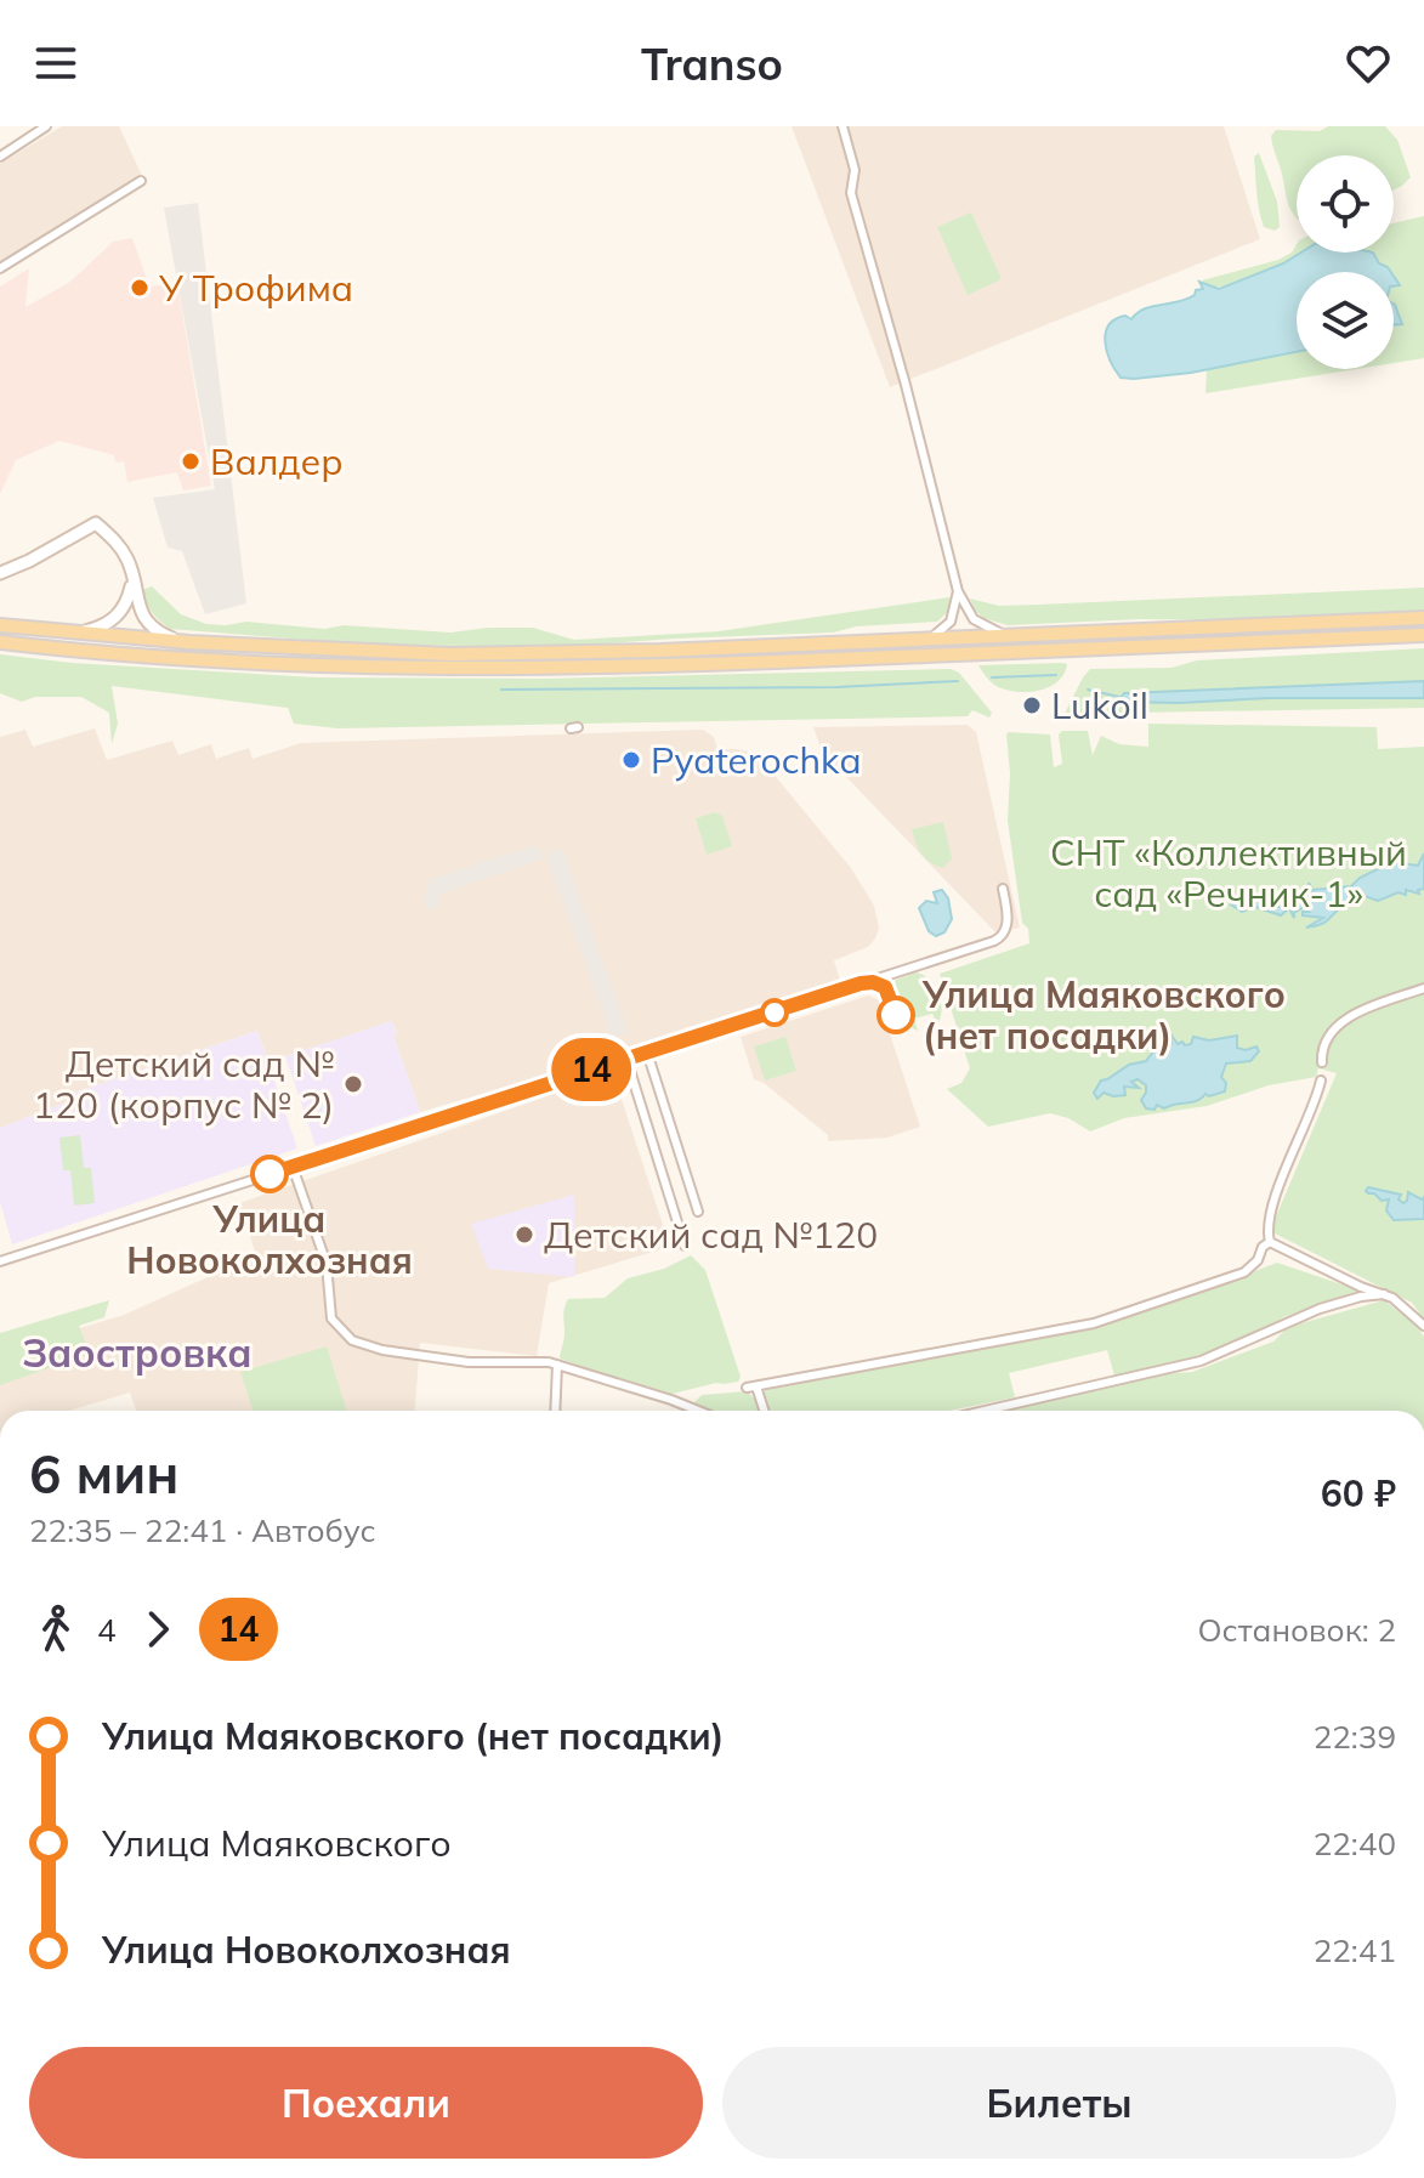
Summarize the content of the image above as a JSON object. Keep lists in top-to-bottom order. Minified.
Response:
{"districts":["Заостровка"],"parks":["СНТ «Коллективный сад «Речник-1»"],"places":["У Трофима","Валдер","Lukoil","Pyaterochka","Улица Маяковского (нет посадки)","Детский сад № 120 (корпус № 2)","Улица Новоколхозная","Детский сад №120"],"lines":["bus line 14"],"page":{"header":"Transo","on_map":"14","heading":["6 мин","22:35 – 22:41 · Автобус","60 ₽"],"legs":["4","14","Остановок: 2"],"list":[{"name":"Улица Маяковского (нет посадки)","value":"22:39"},{"name":"Улица Маяковского","value":"22:40"},{"name":"Улица Новоколхозная","value":"22:41"}],"buttons":["Поехали","Билеты"]}}
